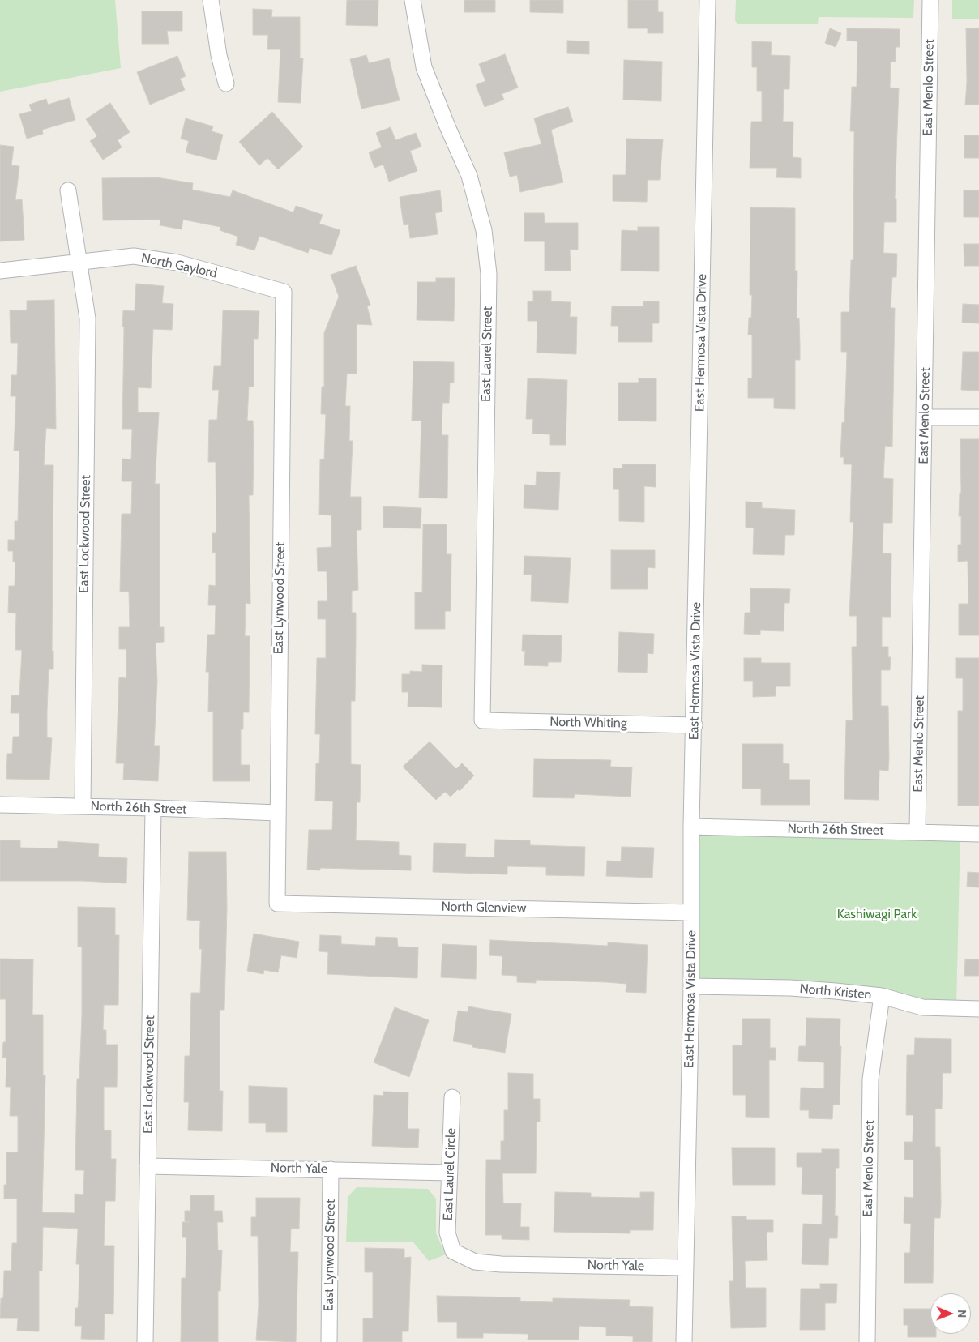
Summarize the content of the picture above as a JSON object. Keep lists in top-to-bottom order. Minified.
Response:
{"streets":{"street":["East Menlo Street","North Gaylord","East Hermosa Vista Drive","East Laurel Street","East Lockwood Street","East Lynwood Street","North Whiting","North 26th Street","North Glenview","North Kristen","North Yale","East Laurel Circle"]},"crossings":[["East Menlo Street","North 26th Street"],["East Menlo Street","North Kristen"],["North Gaylord","East Lockwood Street"],["North Gaylord","East Lynwood Street"],["East Hermosa Vista Drive","North Whiting"],["East Hermosa Vista Drive","North 26th Street"],["East Hermosa Vista Drive","North Glenview"],["East Hermosa Vista Drive","North Kristen"],["East Hermosa Vista Drive","North Yale"],["East Laurel Street","North Whiting"],["East Lockwood Street","North 26th Street"],["East Lockwood Street","North Yale"],["East Lynwood Street","North 26th Street"],["East Lynwood Street","North Glenview"],["East Lynwood Street","North Yale"],["North Yale","East Laurel Circle"]],"parks":["Kashiwagi Park"],"north":"right"}
